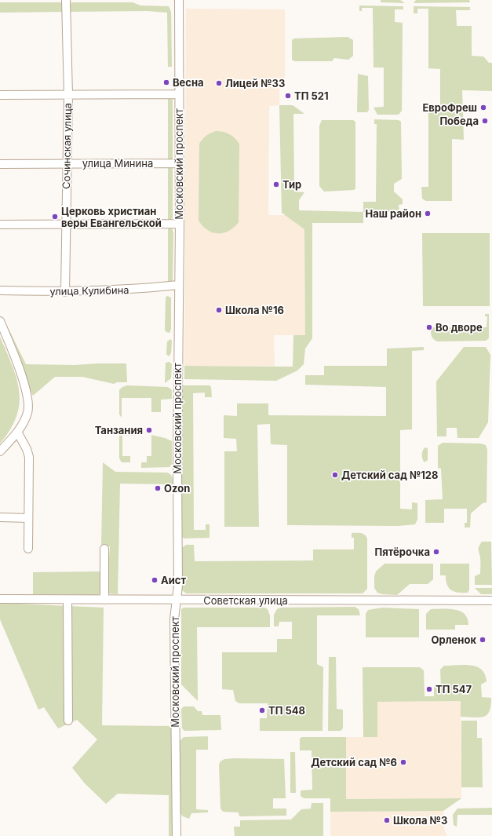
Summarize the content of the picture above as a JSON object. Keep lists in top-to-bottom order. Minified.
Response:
{"streets":{"street":["Сочинская улица","улица Минина","Московский проспект","улица Кулибина","Советская улица"]},"crossings":[["Сочинская улица","улица Минина"],["Сочинская улица","улица Кулибина"],["улица Минина","Московский проспект"],["Московский проспект","улица Кулибина"],["Московский проспект","Советская улица"]],"places":["Весна","Лицей №33","ТП 521","ЕвроФреш","Победа","Тир","Наш район","Церковь христиан веры Евангельской","Школа №16","Во дворе","Танзания","Детский сад №128","Ozon","Пятёрочка","Аист","Орленок","ТП 547","ТП 548","Детский сад №6","Школа №3"]}
